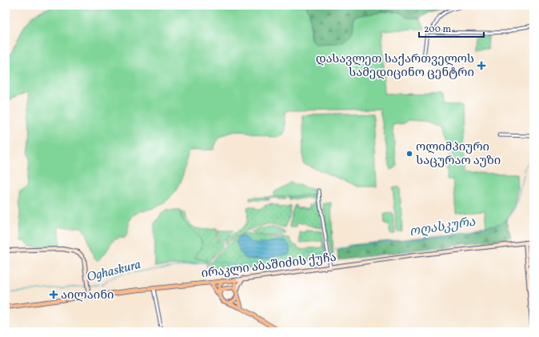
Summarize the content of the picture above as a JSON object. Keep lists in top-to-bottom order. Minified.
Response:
{"streets":{"main road":["ირაკლი აბაშიძის ქუჩა"]},"water":["ოღასკურა","Oghaskura"],"places":{"health":["დასავლეთ საქართველოს სამედიცინო ცენტრი","აილაინი"],"other":["ოლიმპიური საცურაო აუზი"]},"scale_bar":"200 m"}
